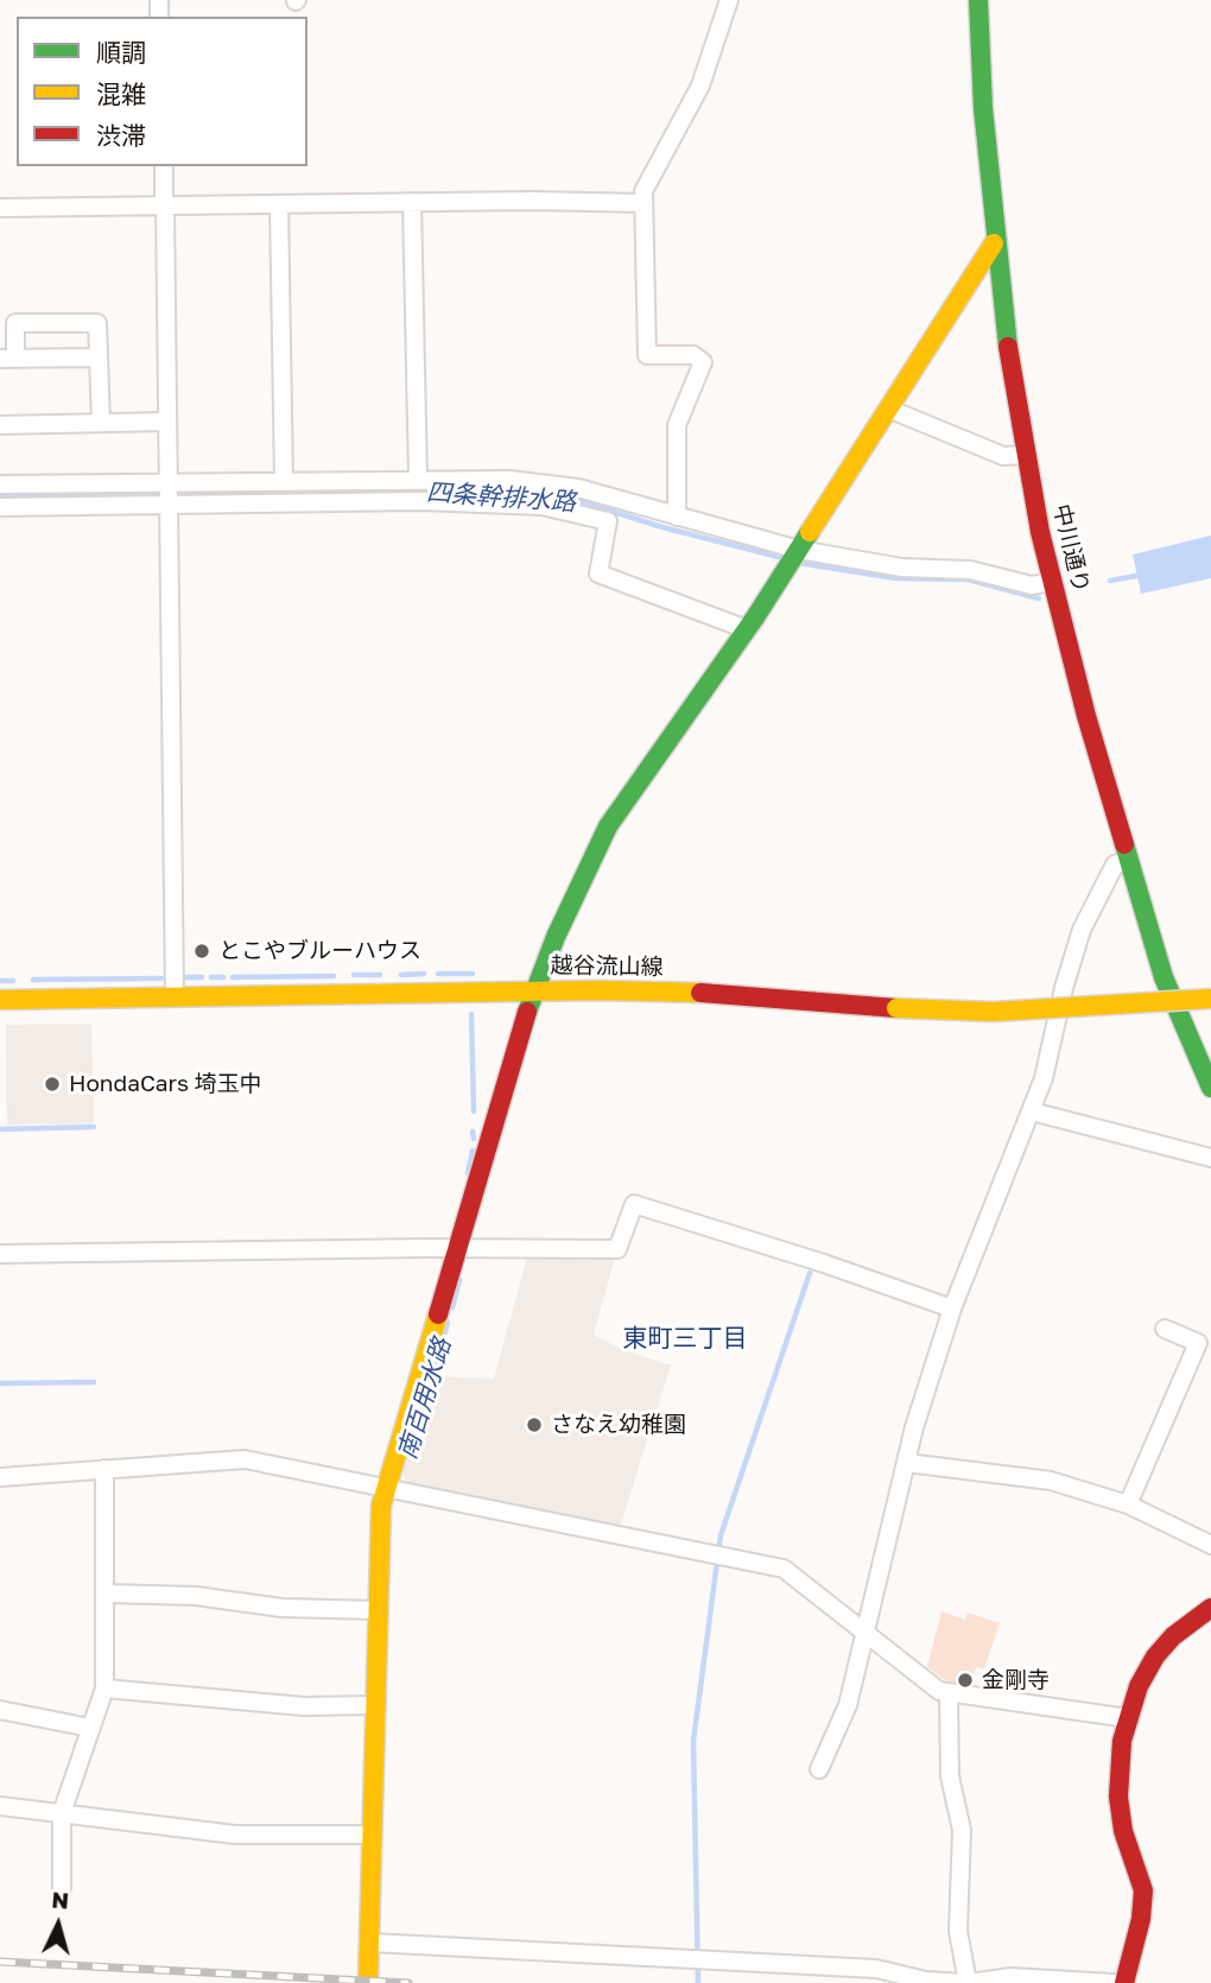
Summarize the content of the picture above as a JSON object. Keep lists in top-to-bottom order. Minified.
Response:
{"streets":{"street":["中川通り","越谷流山線"]},"districts":["東町三丁目"],"water":["四条幹排水路","南百用水路"],"places":["とこやブルーハウス","HondaCars 埼玉中","さなえ幼稚園","金剛寺"],"legend":["順調","混雑","渋滞"],"north":"top"}
